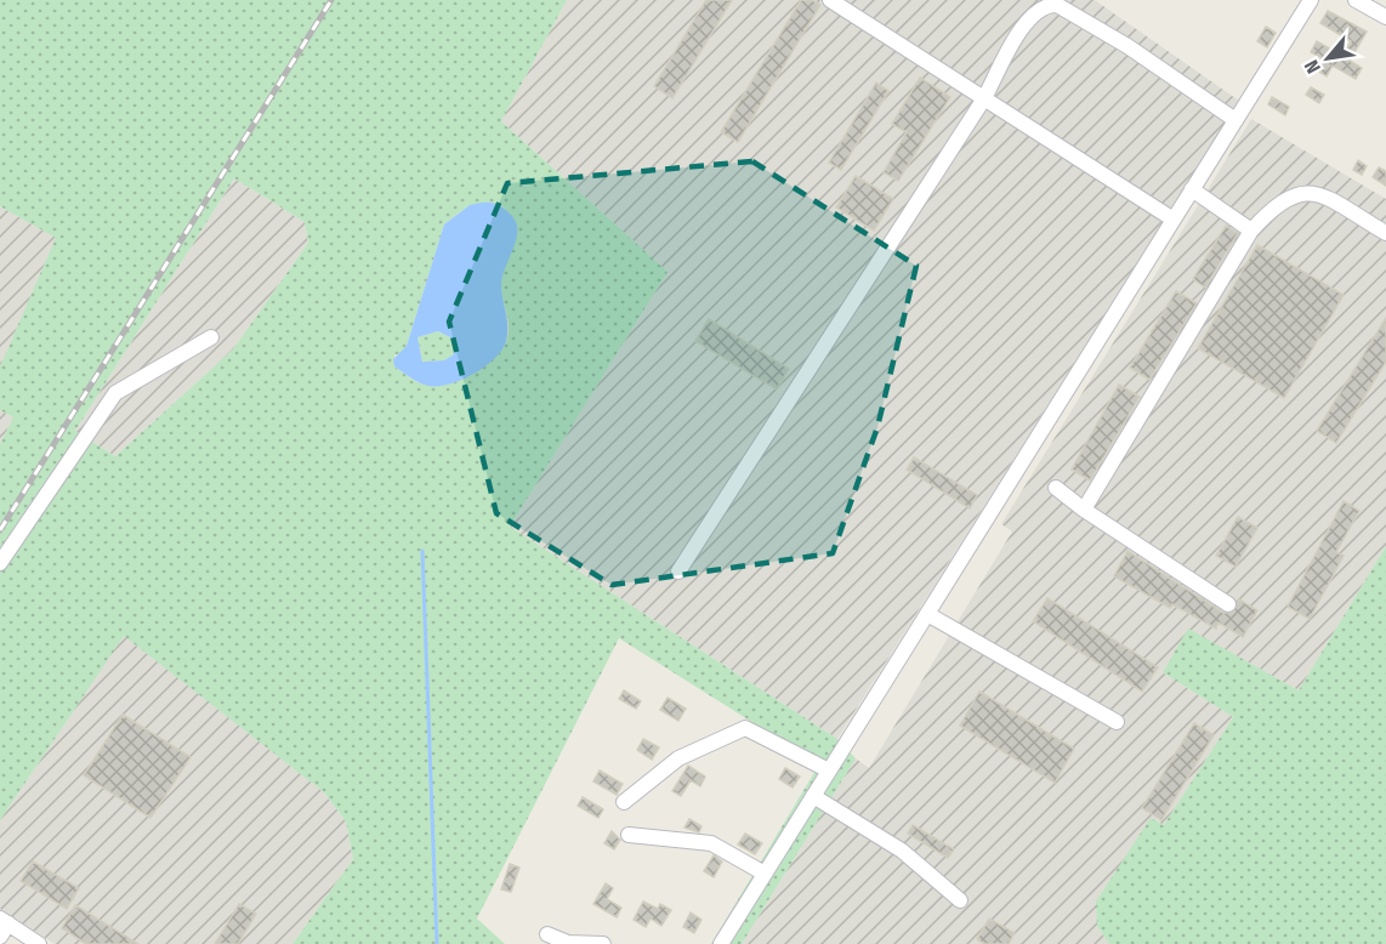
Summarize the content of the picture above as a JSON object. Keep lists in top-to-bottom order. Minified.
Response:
{"north":"bottom left"}
